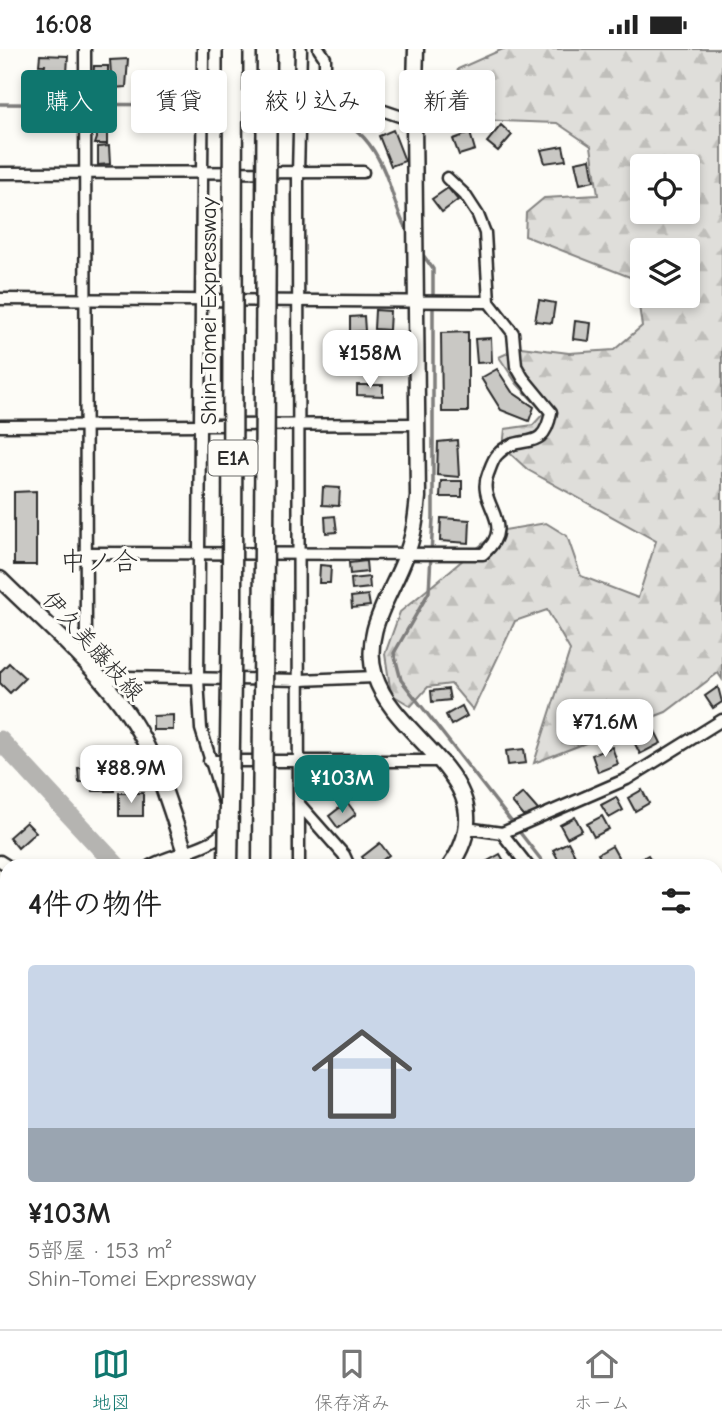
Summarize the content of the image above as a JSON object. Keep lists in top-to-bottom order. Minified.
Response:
{"streets":{"highway":["Shin-Tomei Expressway","E1A"],"street":["伊久美藤枝線"]},"districts":["中ノ合"],"page":{"status":"16:08","chip":["購入","賃貸","絞り込み","新着"],"price":["¥158M","¥71.6M","¥88.9M","¥103M"],"heading":"4件の物件","list":[{"name":"¥103M","note":"5部屋 · 153 m² · Shin-Tomei Expressway"}],"tabs":["地図","保存済み","ホーム"]}}
